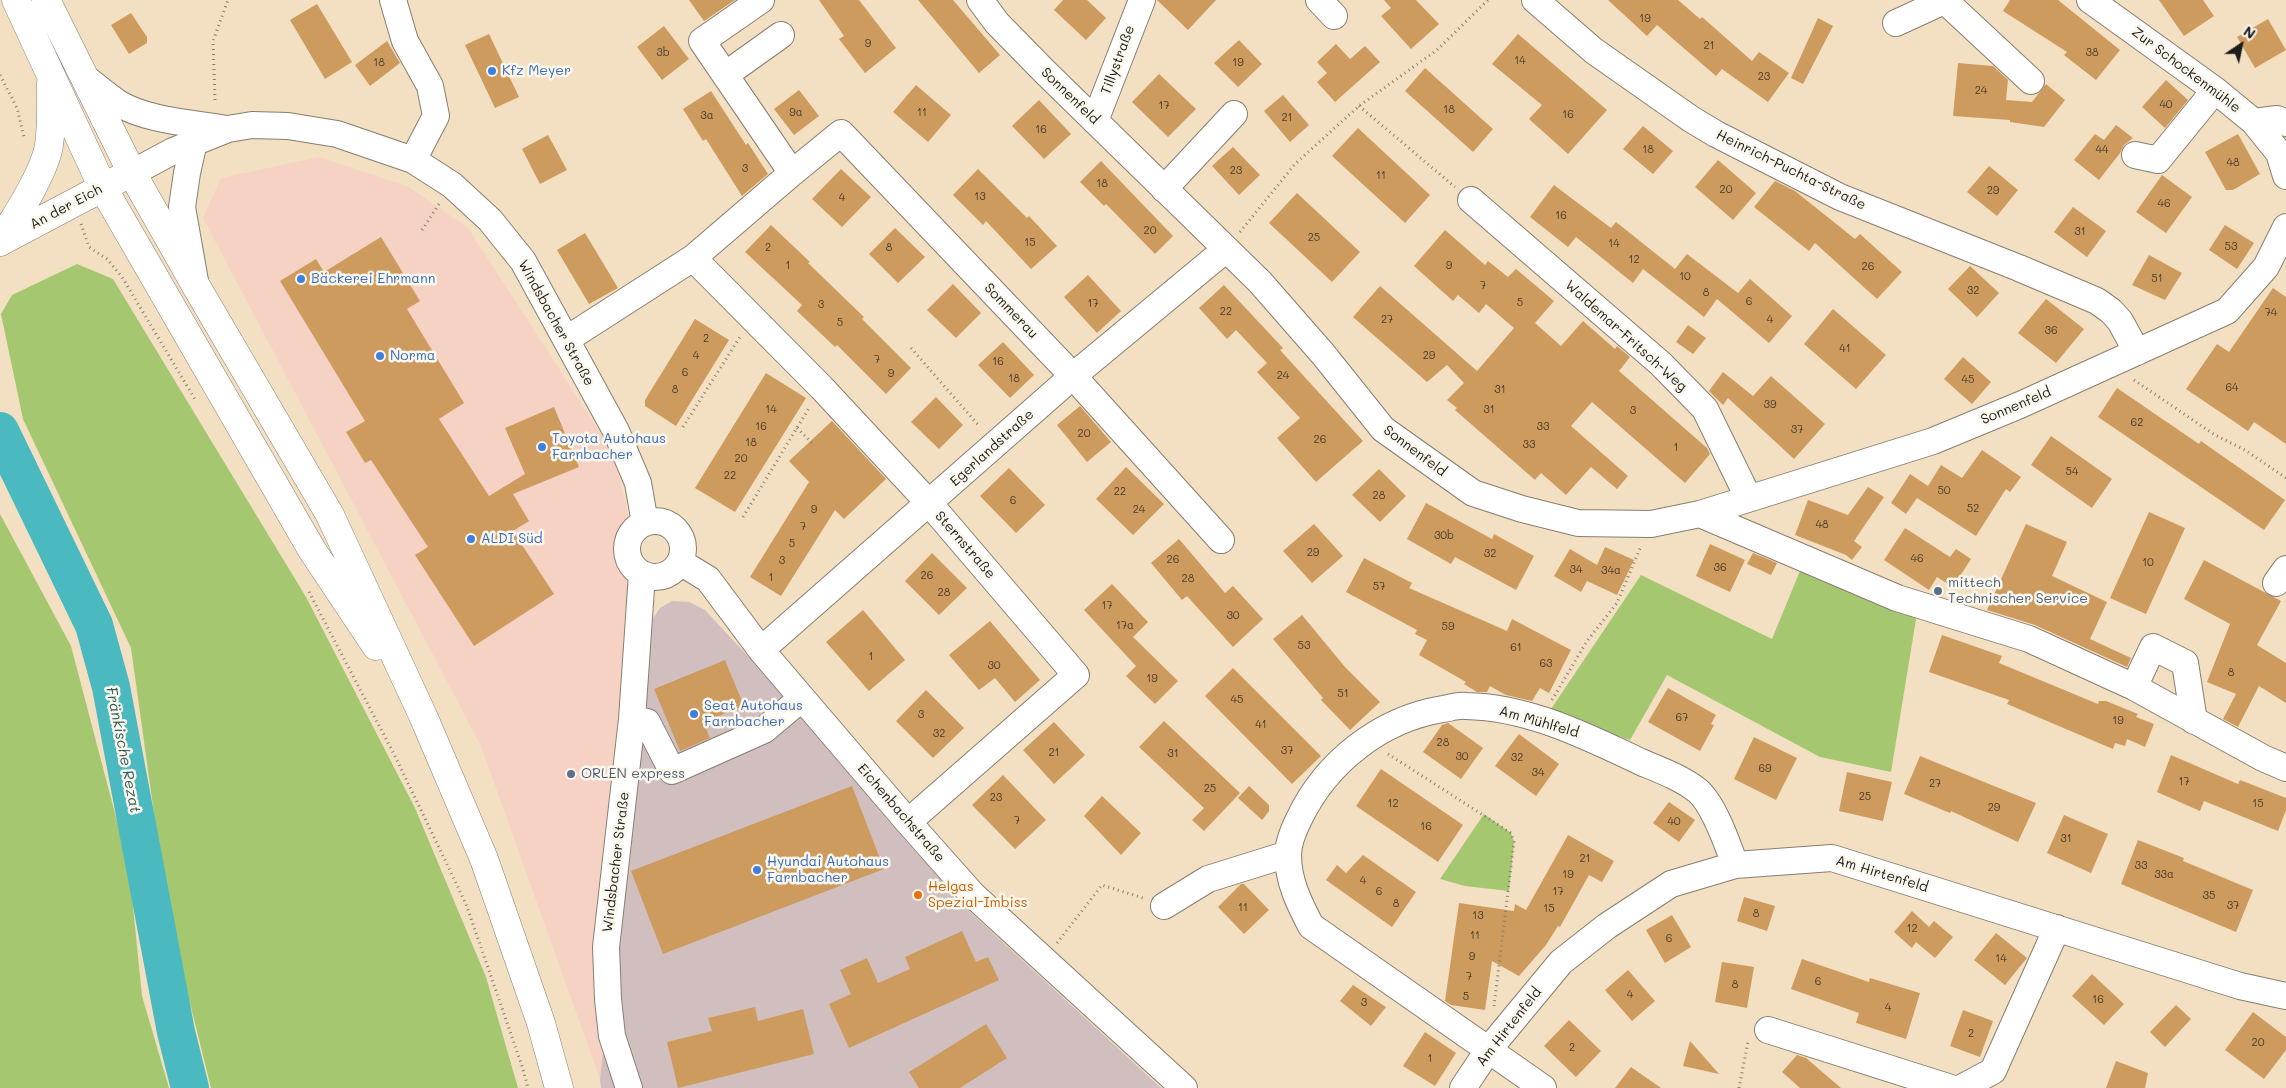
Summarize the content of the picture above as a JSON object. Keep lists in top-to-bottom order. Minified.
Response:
{"streets":{"main road":["An der Eich"],"street":["Tillystraße","Zur Schockenmühle","Sonnenfeld","Heinrich-Puchta-Straße","Sommerau","Windsbacher Straße","Waldemar-Fritsch-Weg","Egerlandstraße","Sternstraße","Am Mühlfeld","Eichenbachstraße","Am Hirtenfeld"]},"crossings":[["Tillystraße","Sonnenfeld"],["Sonnenfeld","Heinrich-Puchta-Straße"],["Sonnenfeld","Waldemar-Fritsch-Weg"],["Sonnenfeld","Egerlandstraße"],["An der Eich","Windsbacher Straße"],["Sommerau","Windsbacher Straße"],["Sommerau","Egerlandstraße"],["Sommerau","Sternstraße"],["Windsbacher Straße","Eichenbachstraße"],["Egerlandstraße","Sternstraße"],["Egerlandstraße","Eichenbachstraße"],["Sternstraße","Eichenbachstraße"],["Am Mühlfeld","Am Hirtenfeld"]],"water":["Fränkische Rezat"],"places":["Kfz Meyer","Bäckerei Ehrmann","Norma","Toyota Autohaus Farnbacher","ALDI Süd","mittech Technischer Service","Seat Autohaus Farnbacher","ORLEN express","Hyundai Autohaus Farnbacher","Helgas Spezial-Imbiss"],"house_numbers":["19","9","21","3b","38","14","18","19","23","24","40","17","18","9a","11","16","3a","21","16","18","44","48","3","23","11","18","20","29","13","4","46","16","20","31","25","15","14","53","2","8","12","1","9","26","10","51","7","32","8","6","5","17","3","22","74","27","4","5","36","2","41","4","29","7","16","6","9","24","18","45","64","8","31","39","14","31","3","62","16","33","37","20","26","18","33","1","20","54","22","50","22","28","6","52","9","24","48","7","30b","5","29","32","46","26","3","10","36","34","34a","26","1","28","57","28","17","30","17a","59","53","61","1","63","30","8","19","51","45","3","67","19","41","32","28","37","21","31","30","32","69","34","17","27","25","25","23","12","15","29","7","40","16","31","21","33","19","33a","4","6","17","35","8","37","11","15","8","13","12","11","6","9","14","7","6","8","4","5","16","3","4","2","20","2","1"],"north":"top right"}
